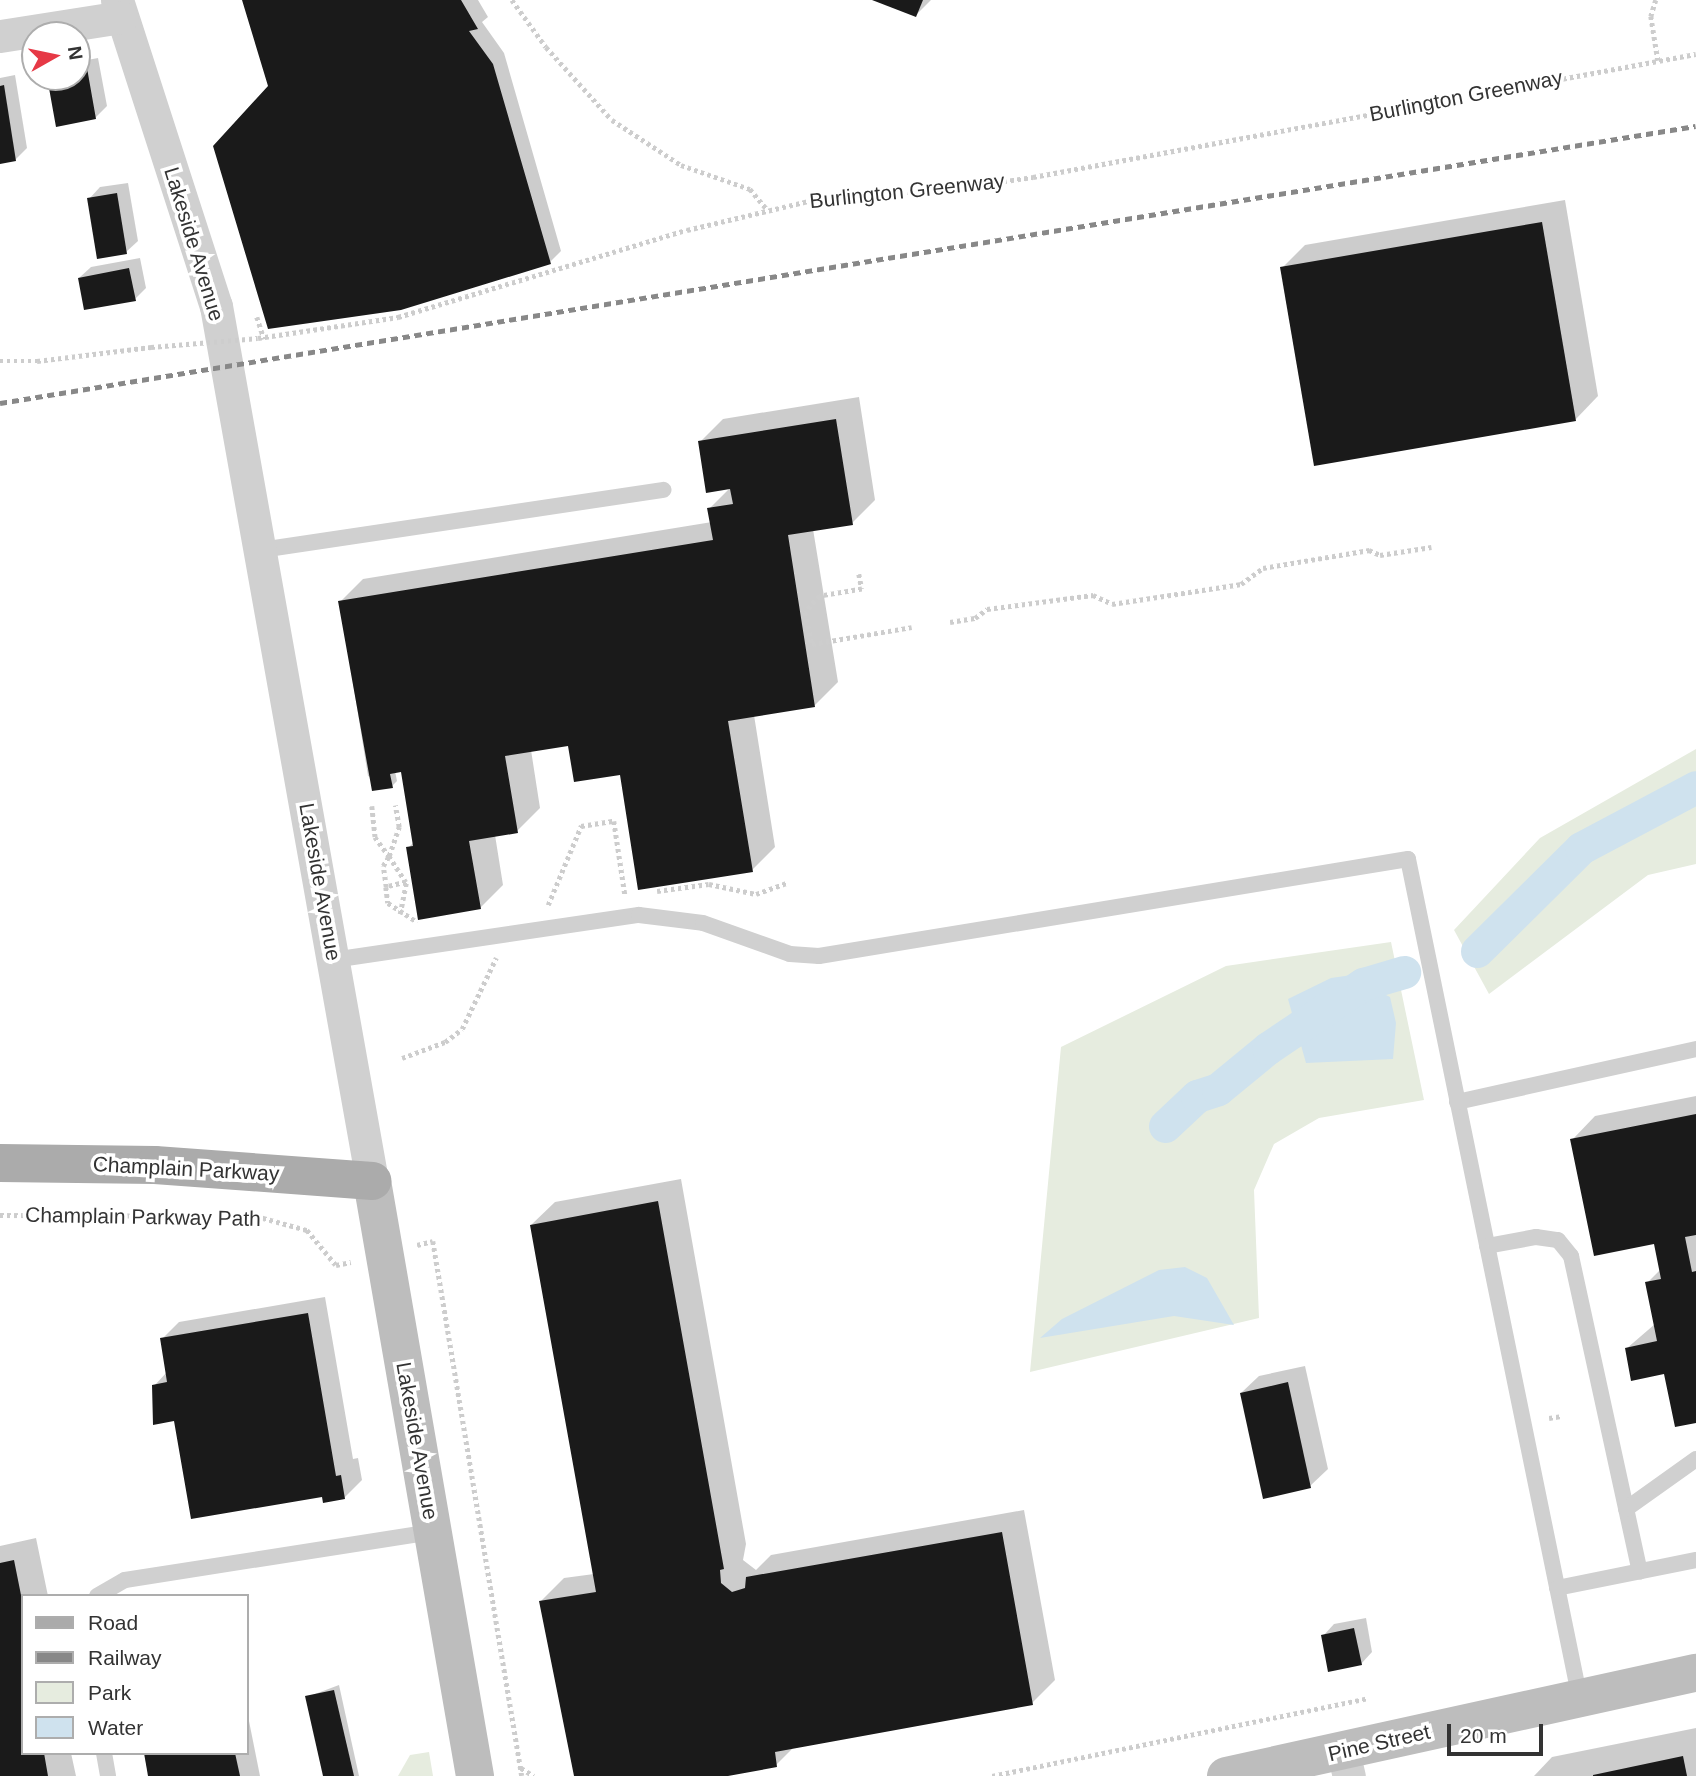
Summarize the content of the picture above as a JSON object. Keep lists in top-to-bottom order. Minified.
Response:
{"streets":{"main road":["Lakeside Avenue","Champlain Parkway","Pine Street"],"path":["Burlington Greenway","Champlain Parkway Path"]},"crossings":[["Lakeside Avenue","Champlain Parkway"],["Lakeside Avenue","Champlain Parkway Path"]],"legend":["Road","Railway","Park","Water"],"scale_bar":"20 m","north":"right"}
